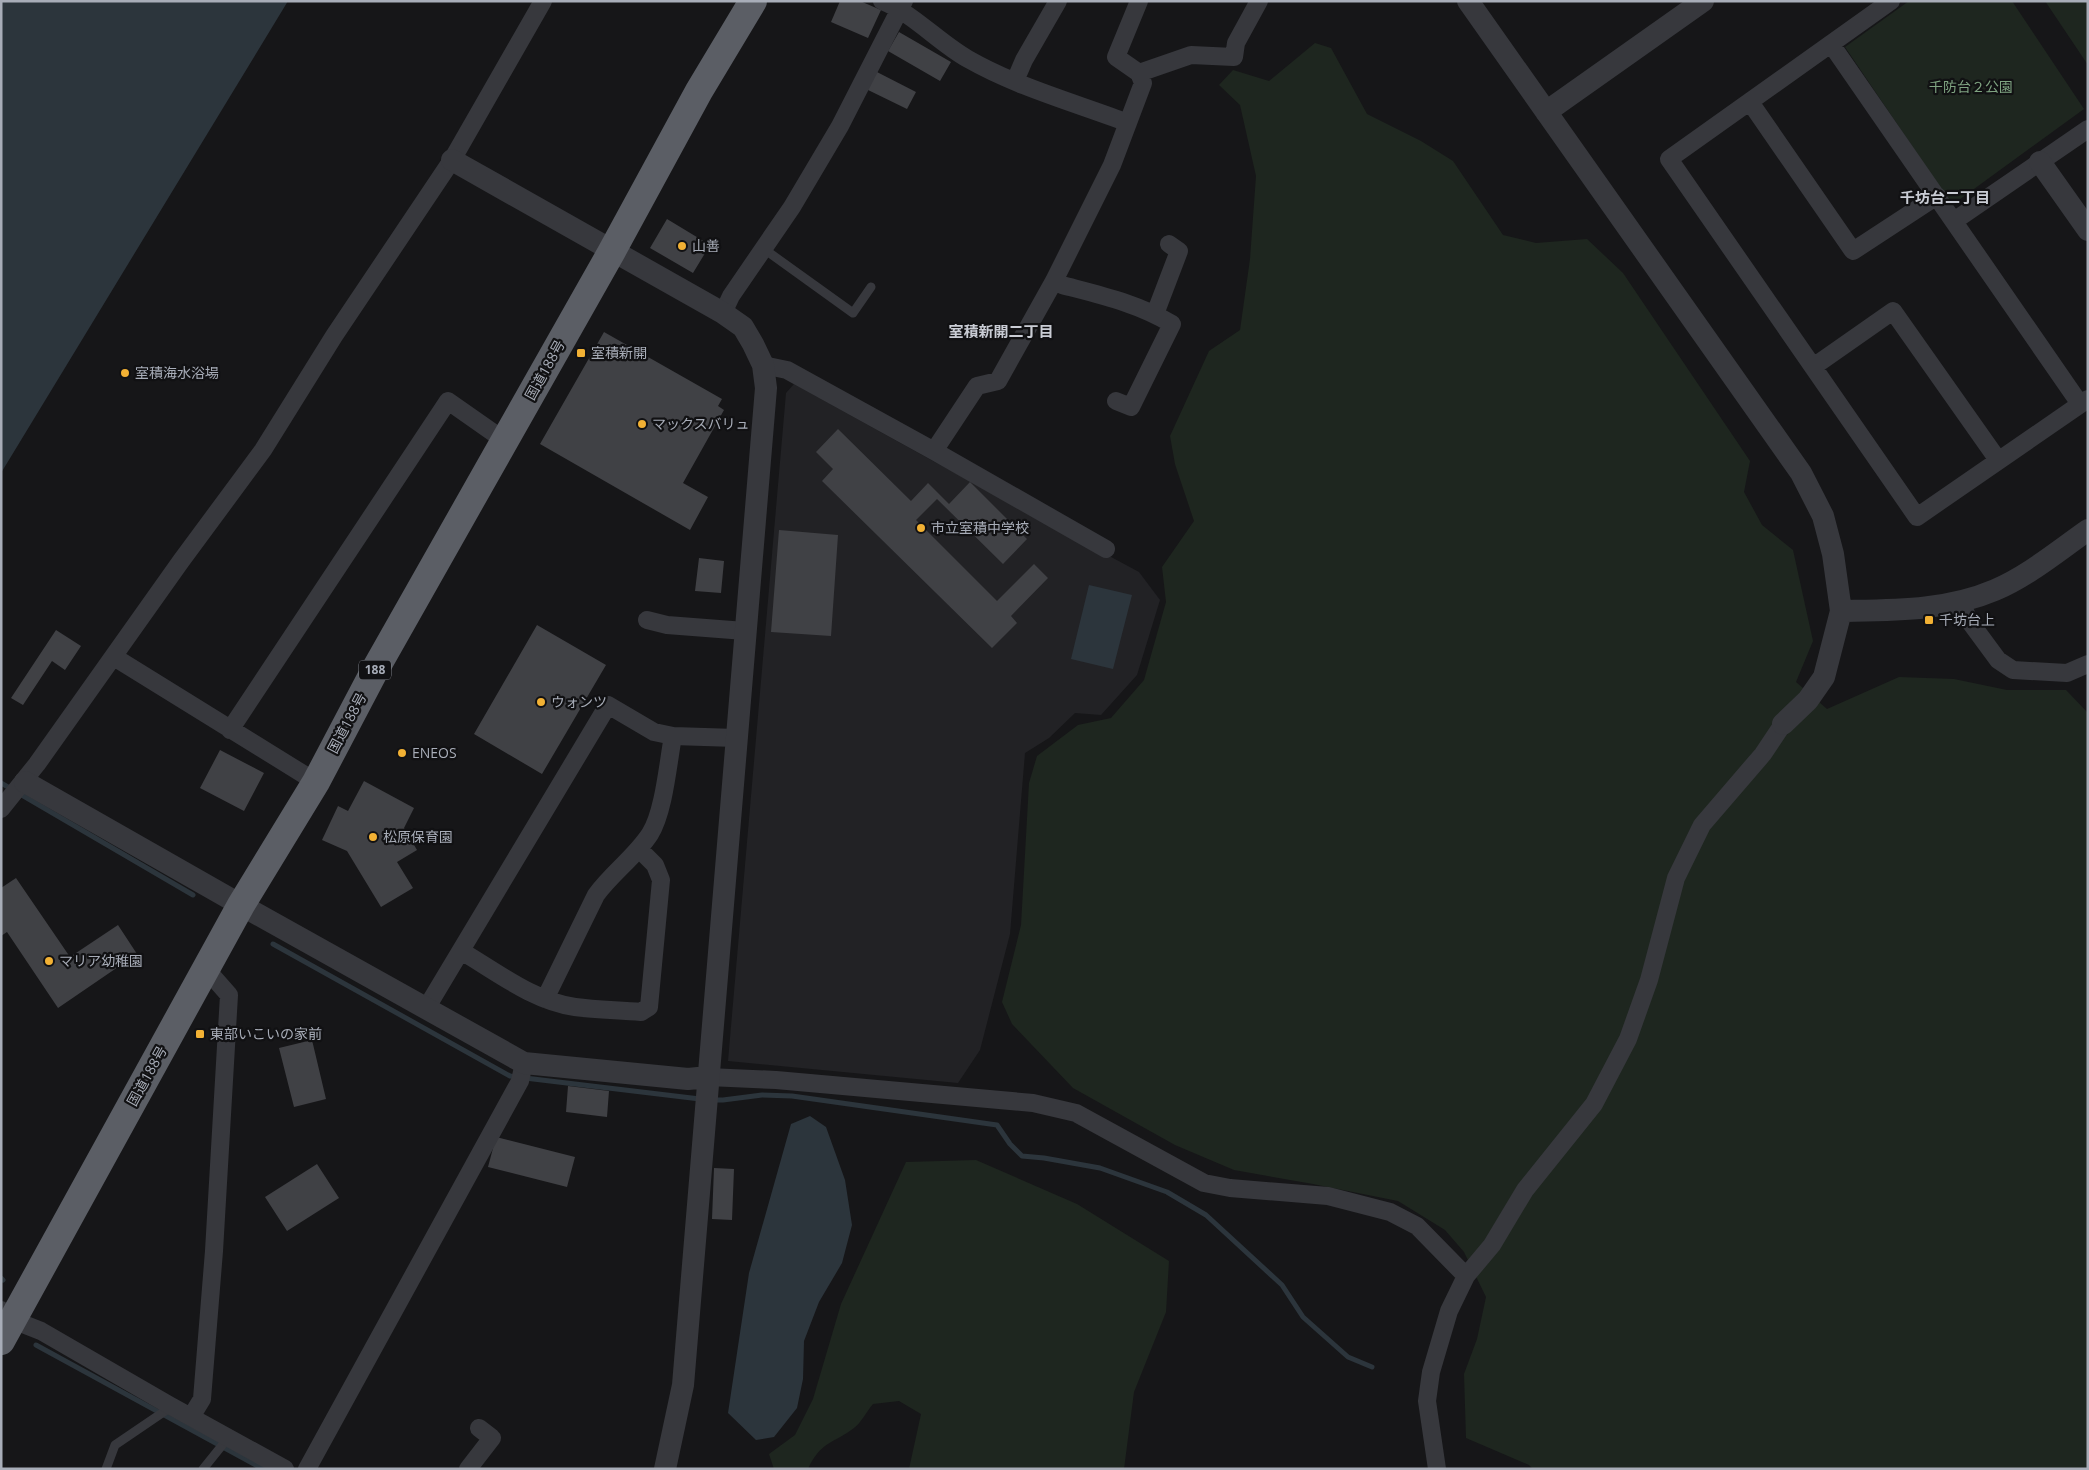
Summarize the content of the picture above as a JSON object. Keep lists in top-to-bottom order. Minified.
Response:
{"streets":{"highway":["国道188号","188"]},"districts":["千坊台二丁目","室積新開二丁目"],"parks":["千防台２公園"],"places":{"other":["山善","室積海水浴場","マックスバリュ","市立室積中学校","ウォンツ","ENEOS","松原保育園","マリア幼稚園"],"transit":["室積新開","千坊台上","東部いこいの家前"]}}
